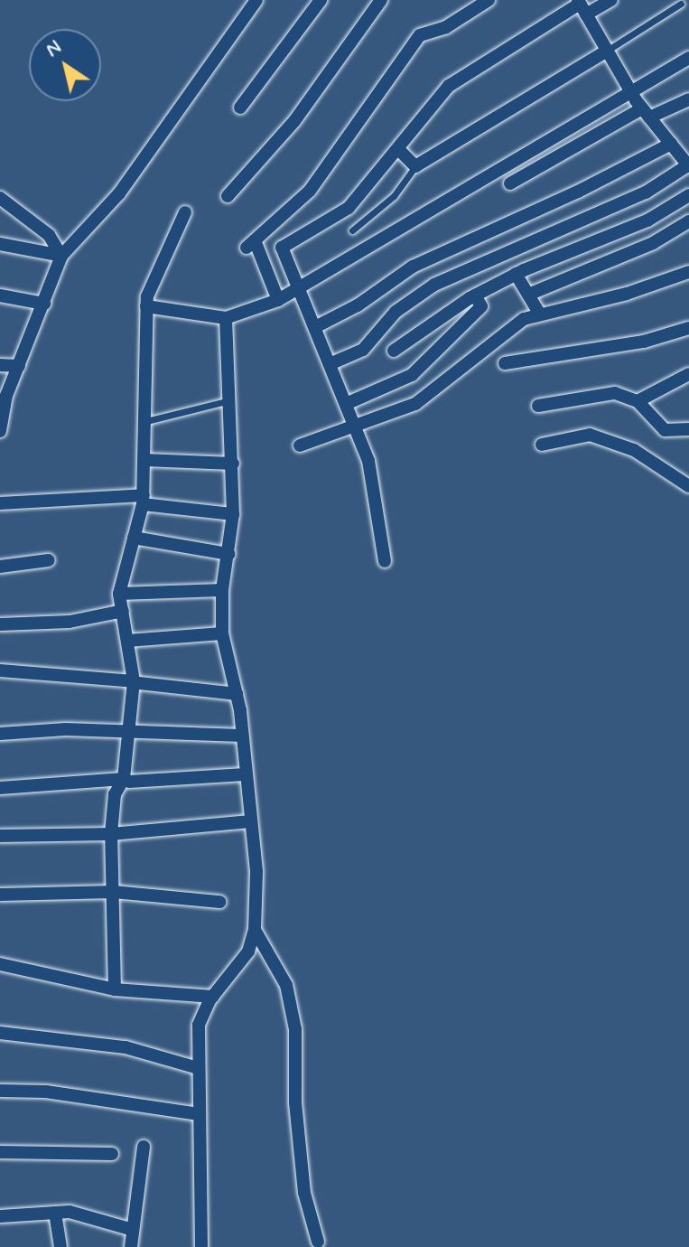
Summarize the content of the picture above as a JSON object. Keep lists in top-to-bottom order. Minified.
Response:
{"north":"top left"}
